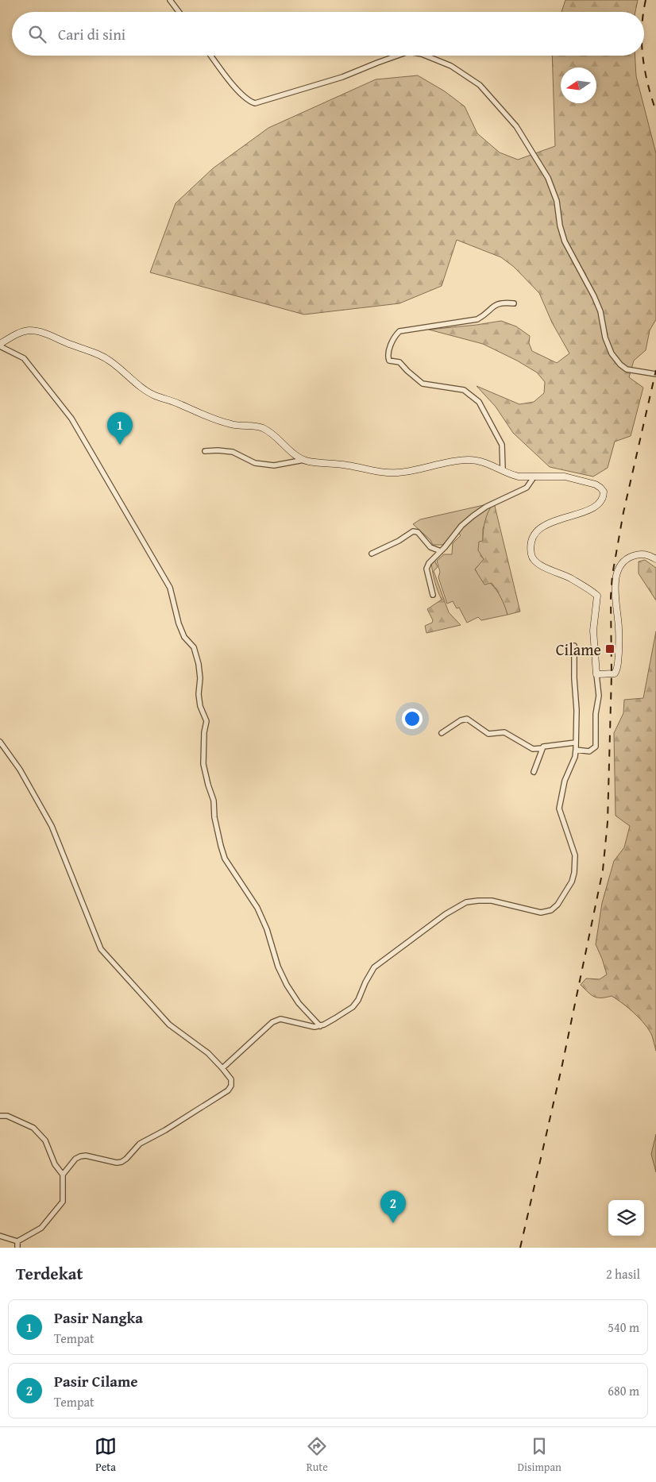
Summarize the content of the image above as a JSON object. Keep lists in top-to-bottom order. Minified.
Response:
{"places":{"transit":["Cilame"]},"north":"left","page":{"search":"Cari di sini","pins":["1","2"],"heading":["Terdekat","2 hasil"],"list":[{"mark":"1","name":"Pasir Nangka","note":"Tempat","value":"540 m"},{"mark":"2","name":"Pasir Cilame","note":"Tempat","value":"680 m"}],"nav":["Peta","Rute","Disimpan"]}}
